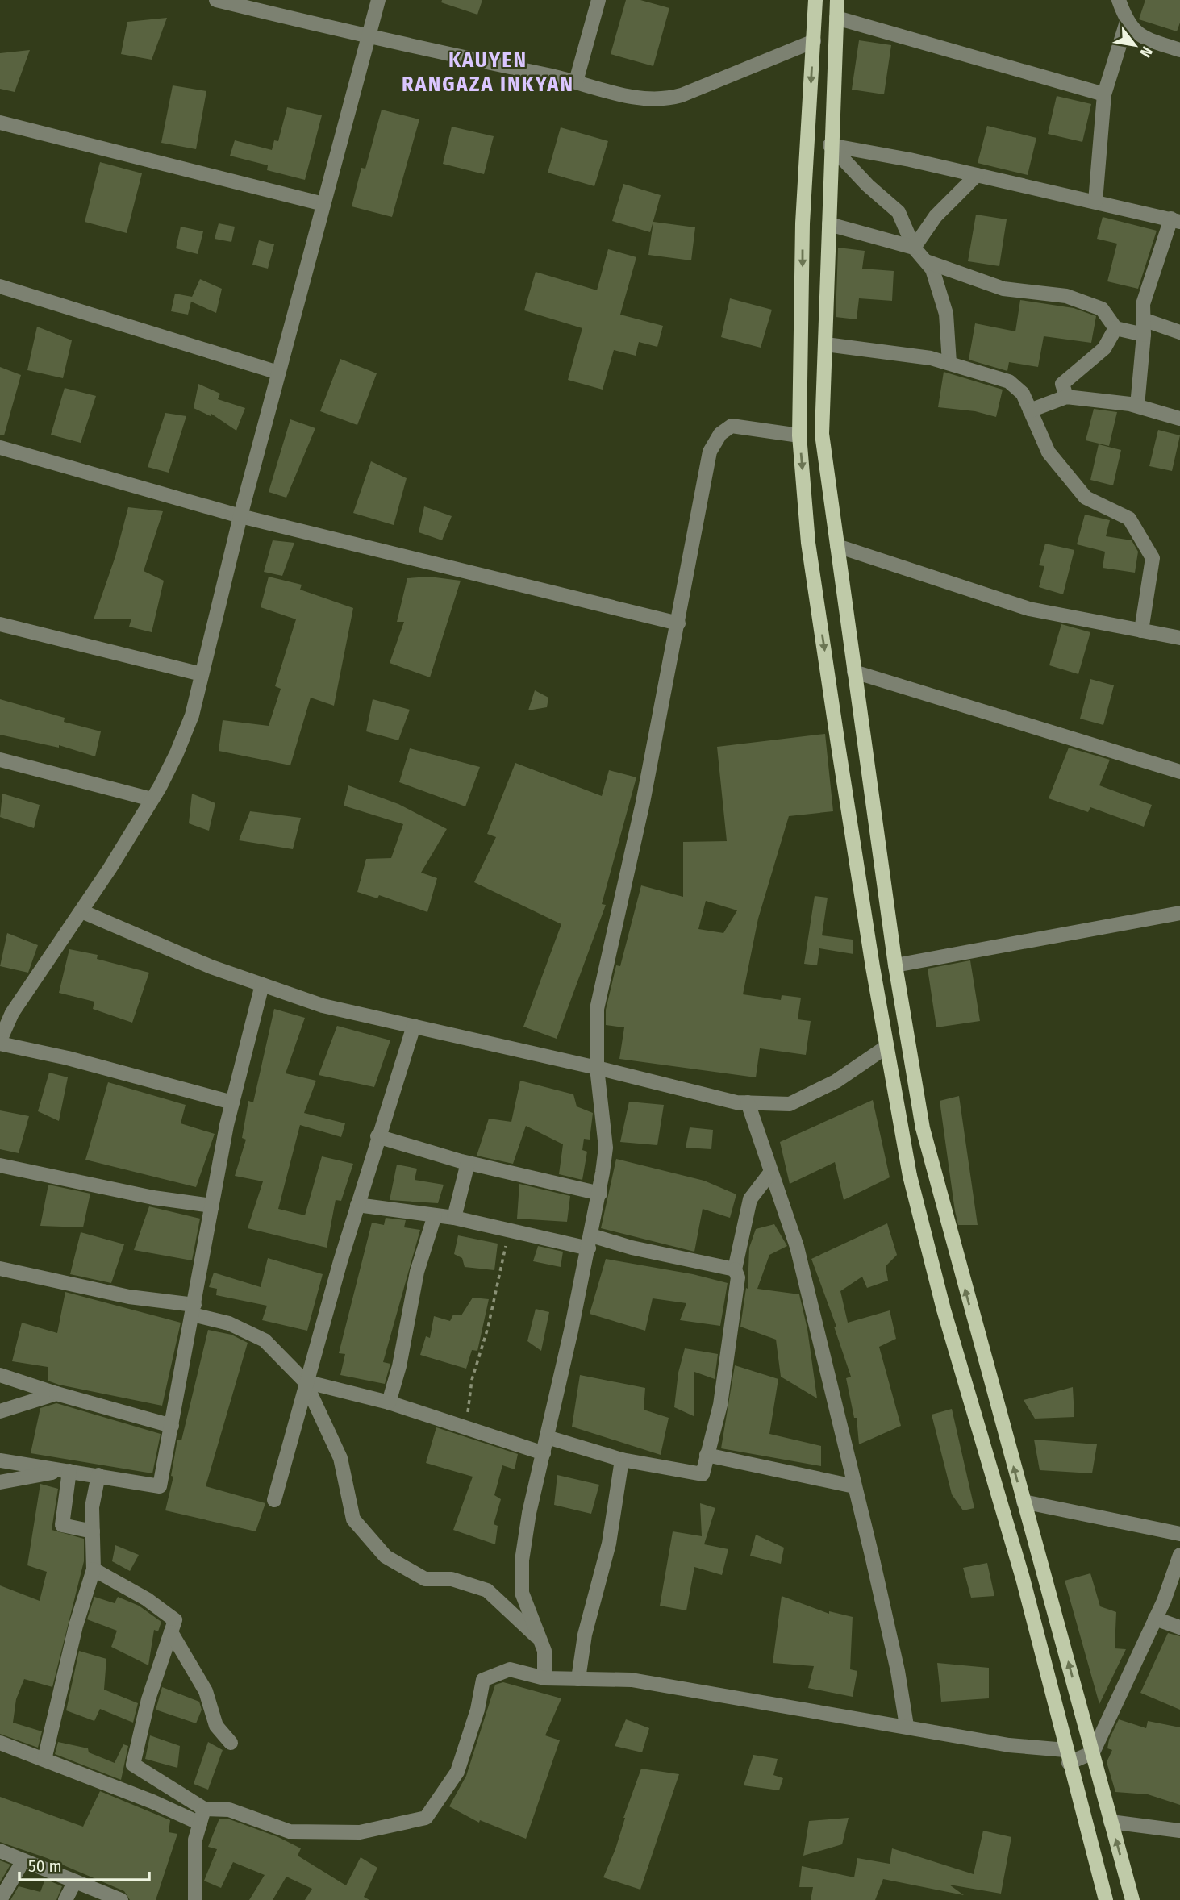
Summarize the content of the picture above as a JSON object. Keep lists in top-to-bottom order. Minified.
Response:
{"districts":["KAUYEN RANGAZA INKYAN"],"scale_bar":"50 m","north":"bottom right"}
